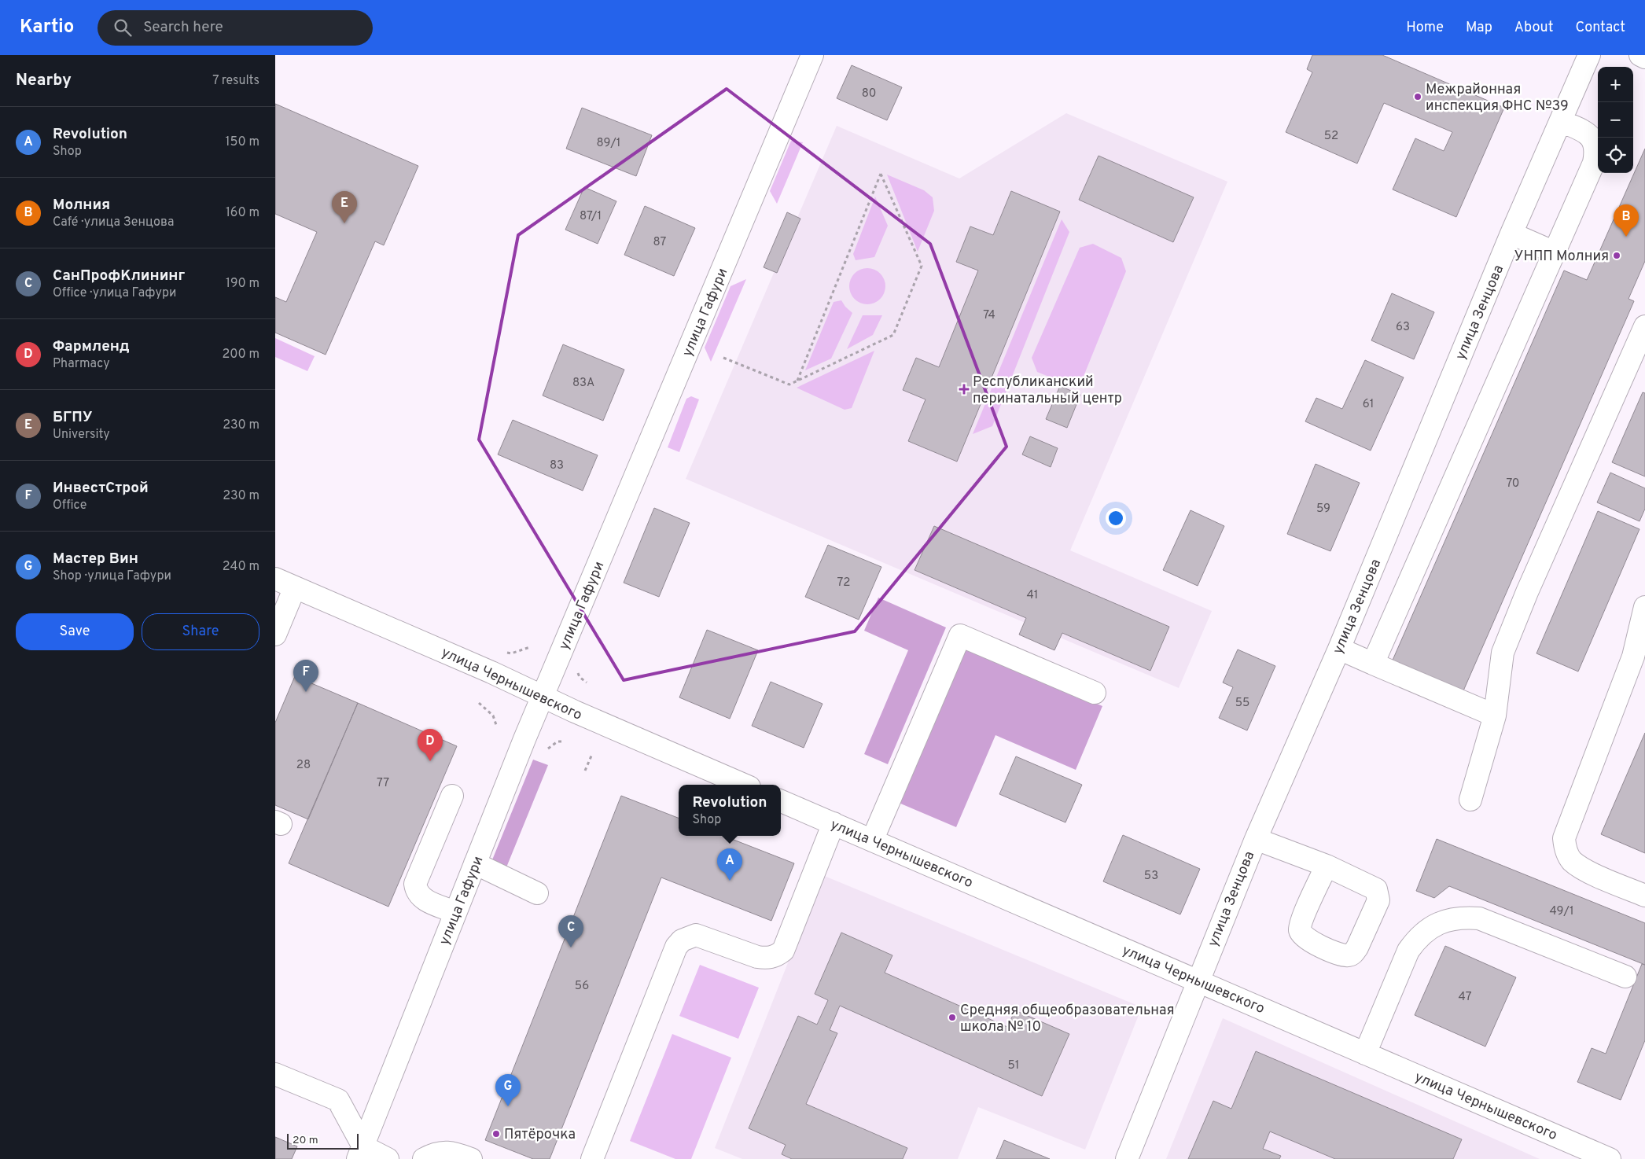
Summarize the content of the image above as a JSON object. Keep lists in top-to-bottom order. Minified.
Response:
{"streets":{"street":["улица Гафури","улица Зенцова","улица Чернышевского"]},"crossings":[["улица Гафури","улица Чернышевского"],["улица Зенцова","улица Чернышевского"]],"places":{"other":["Межрайонная инспекция ФНС №39","УНПП Молния","Средняя общеобразовательная школа № 10","Пятёрочка"],"health":["Республиканский перинатальный центр"]},"house_numbers":["80","52","89/1","87/1","87","74","63","83А","61","83","70","59","72","41","55","28","77","53","49/1","56","47","51"],"scale_bar":"20 m","page":{"header":"Kartio","search":"Search here","nav":["Home","Map","About","Contact"],"heading":["Nearby","7 results"],"map_buttons":["+","−"],"list":[{"mark":"A","name":"Revolution","note":"Shop","value":"150 m"},{"mark":"B","name":"Молния","note":"Café · улица Зенцова","value":"160 m"},{"mark":"C","name":"СанПрофКлининг","note":"Office · улица Гафури","value":"190 m"},{"mark":"D","name":"Фармленд","note":"Pharmacy","value":"200 m"},{"mark":"E","name":"БГПУ","note":"University","value":"230 m"},{"mark":"F","name":"ИнвестСтрой","note":"Office","value":"230 m"},{"mark":"G","name":"Мастер Вин","note":"Shop · улица Гафури","value":"240 m"}],"pins":["E","B","F","D","A","C","G"],"buttons":["Save","Share"],"popup":["Revolution","Shop"],"scale":"20 m"}}
